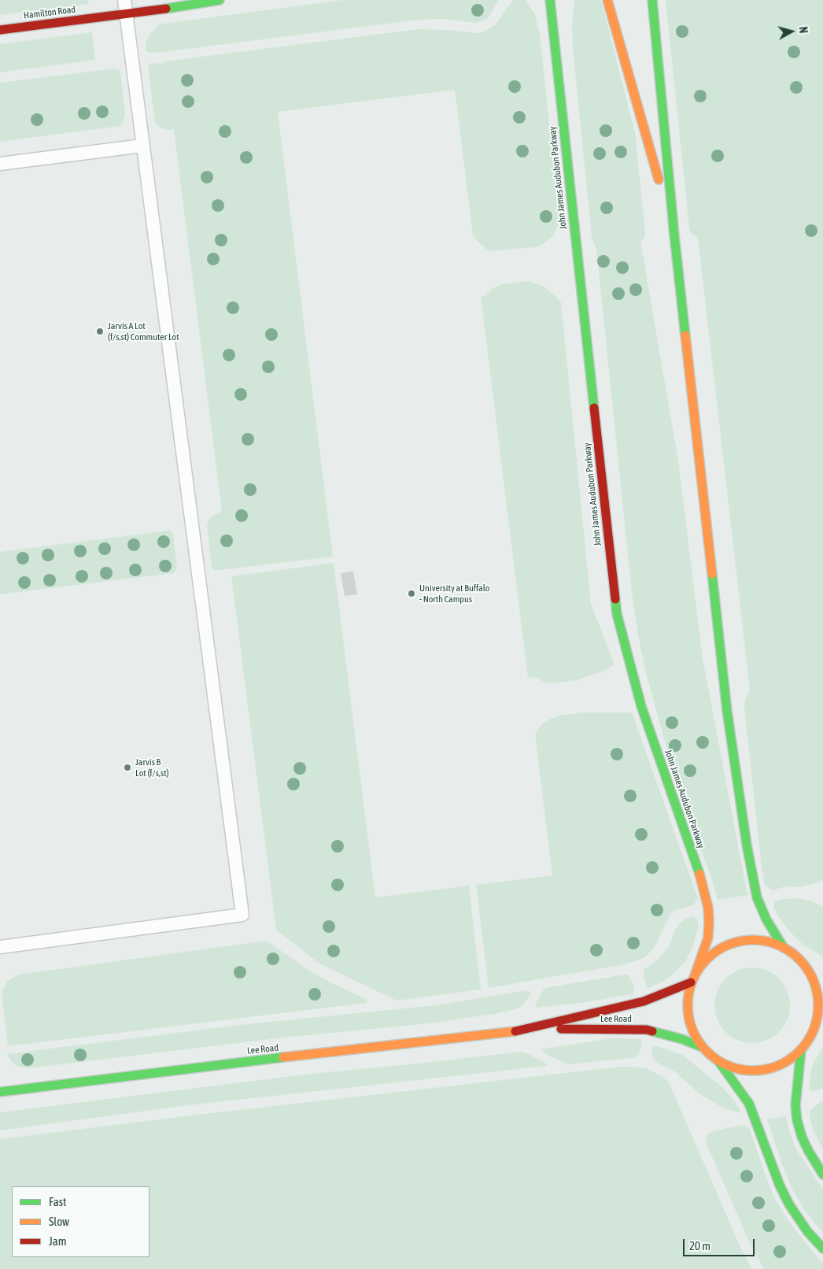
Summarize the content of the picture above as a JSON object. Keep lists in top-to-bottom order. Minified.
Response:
{"streets":{"main road":["Hamilton Road","John James Audubon Parkway","Lee Road"]},"crossings":[["John James Audubon Parkway","Lee Road"]],"places":["Jarvis A Lot (f/s,st) Commuter Lot","University at Buffalo - North Campus","Jarvis B Lot (f/s,st)"],"legend":["Fast","Slow","Jam"],"scale_bar":"20 m","north":"right"}
